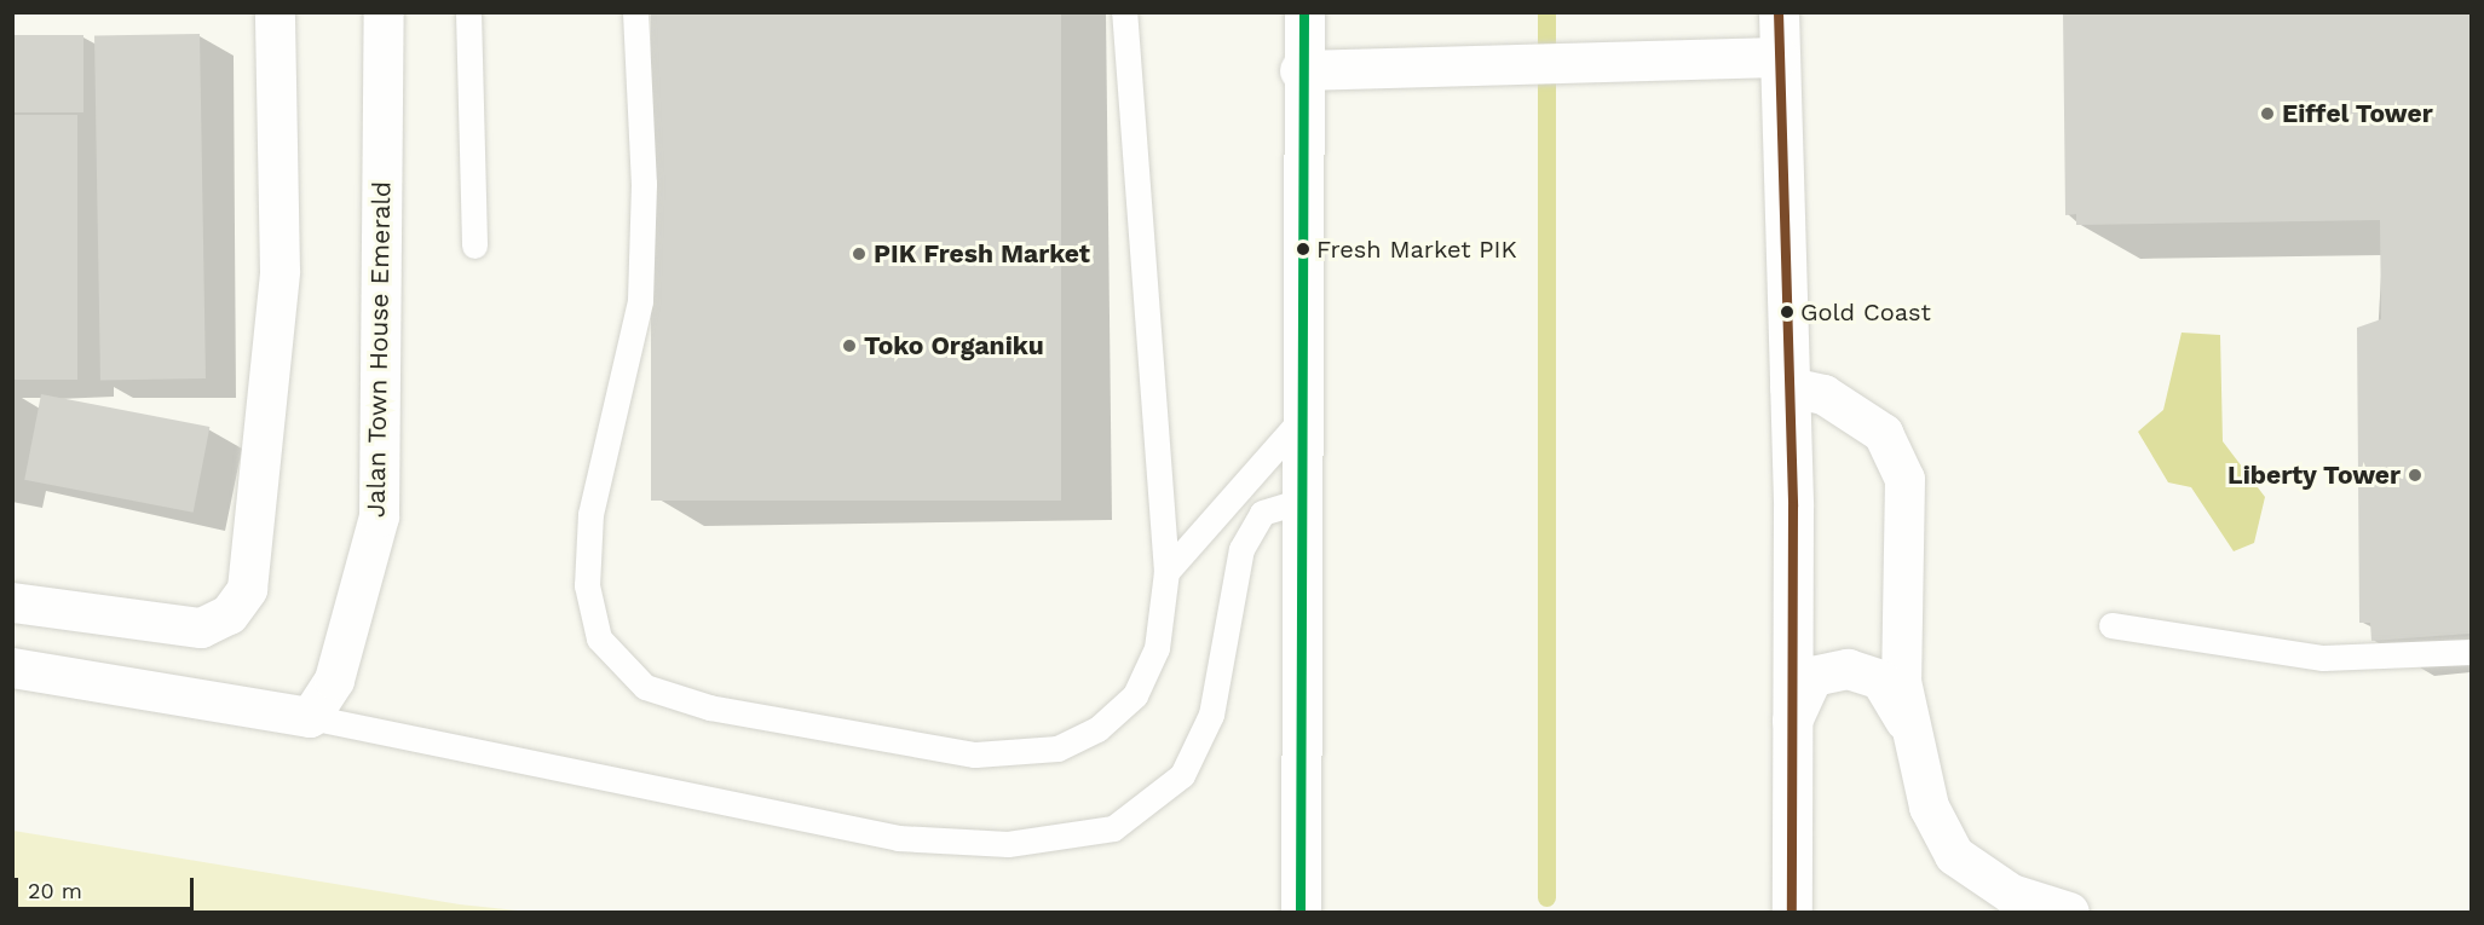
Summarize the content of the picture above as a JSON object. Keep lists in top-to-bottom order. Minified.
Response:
{"streets":{"street":["Jalan Town House Emerald"]},"places":["Eiffel Tower","Fresh Market PIK","PIK Fresh Market","Gold Coast","Toko Organiku","Liberty Tower"],"scale_bar":"20 m"}
